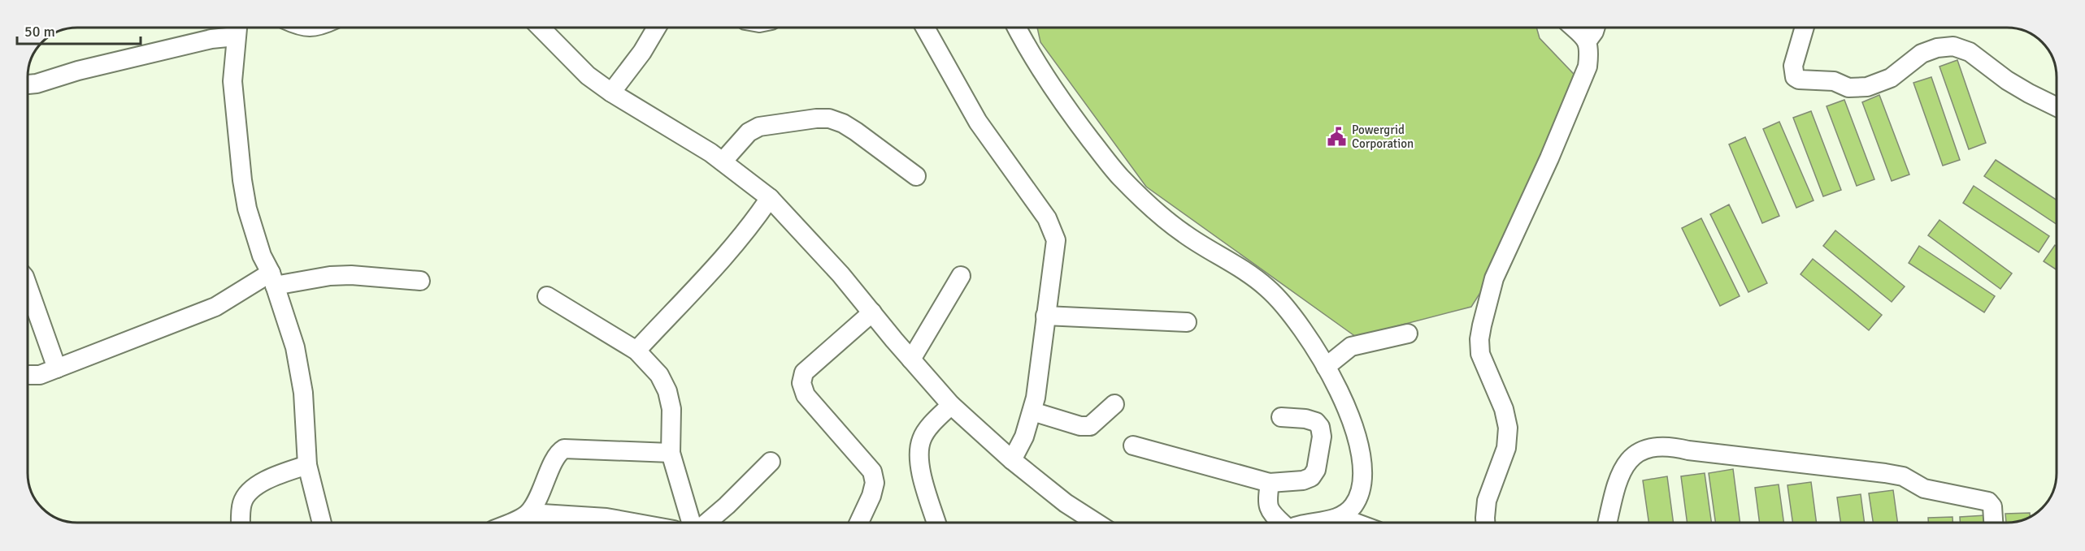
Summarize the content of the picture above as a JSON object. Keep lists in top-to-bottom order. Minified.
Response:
{"places":{"public building":["Powergrid Corporation"]},"scale_bar":"50 m"}
